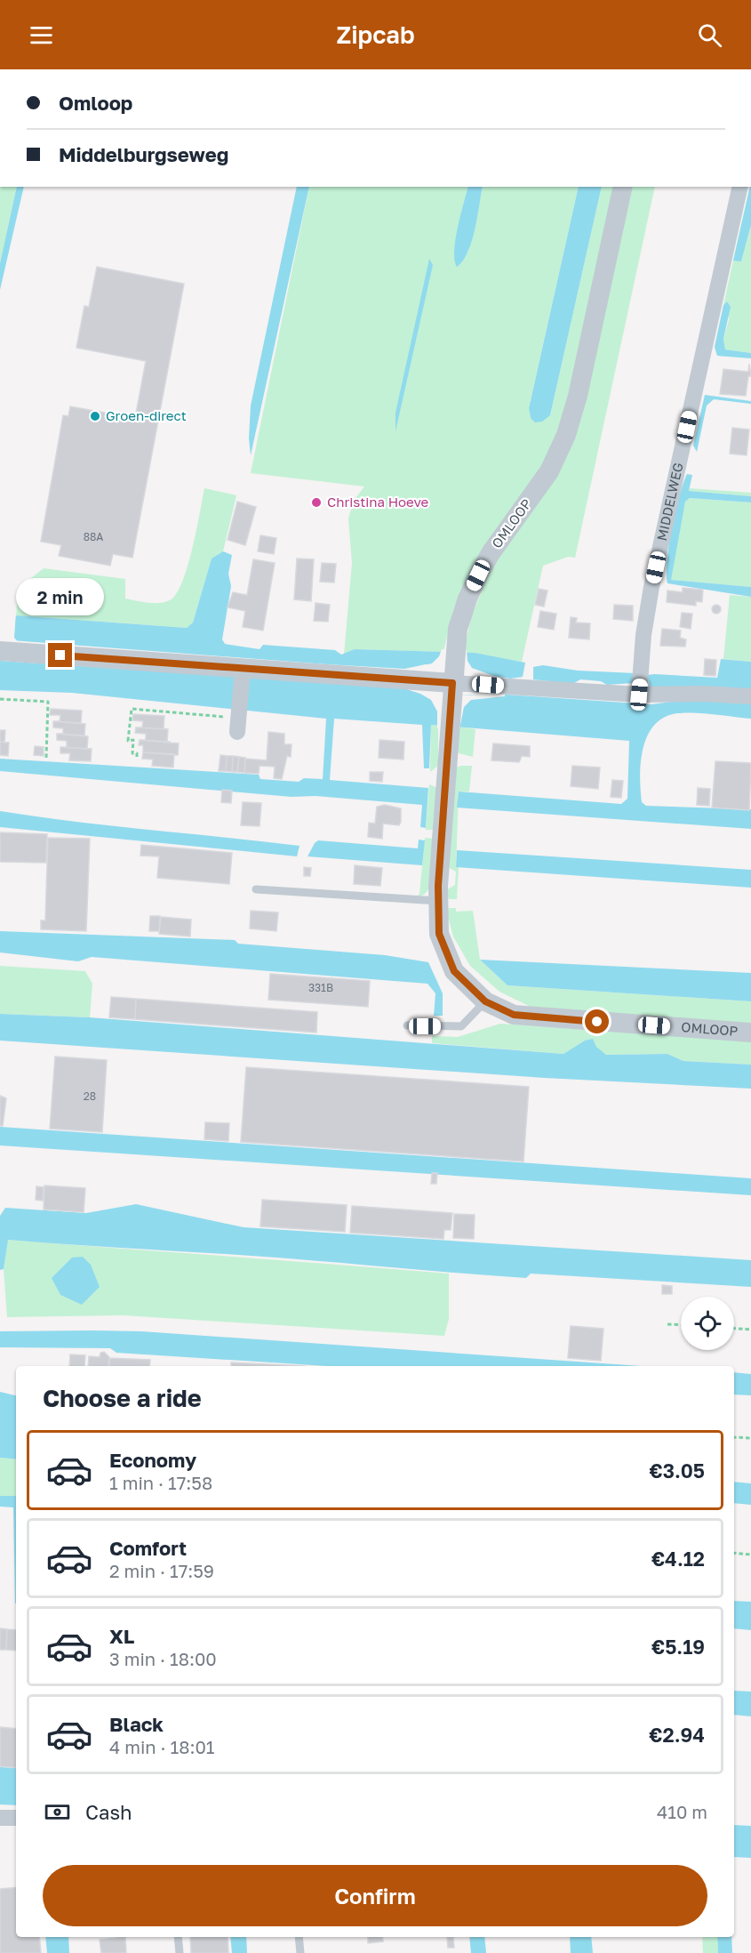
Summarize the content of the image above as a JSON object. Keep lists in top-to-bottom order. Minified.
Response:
{"streets":{"street":["MIDDELWEG","OMLOOP"]},"places":["Groen-direct","Christina Hoeve"],"house_numbers":["88A","331B","28"],"page":{"header":"Zipcab","banner":["Omloop","Middelburgseweg"],"bubble":"2 min","heading":"Choose a ride","list":[{"name":"Economy","note":"1 min · 17:58","value":"€3.05"},{"name":"Comfort","note":"2 min · 17:59","value":"€4.12"},{"name":"XL","note":"3 min · 18:00","value":"€5.19"},{"name":"Black","note":"4 min · 18:01","value":"€2.94"}],"pay":["Cash","410 m"],"buttons":"Confirm"}}
